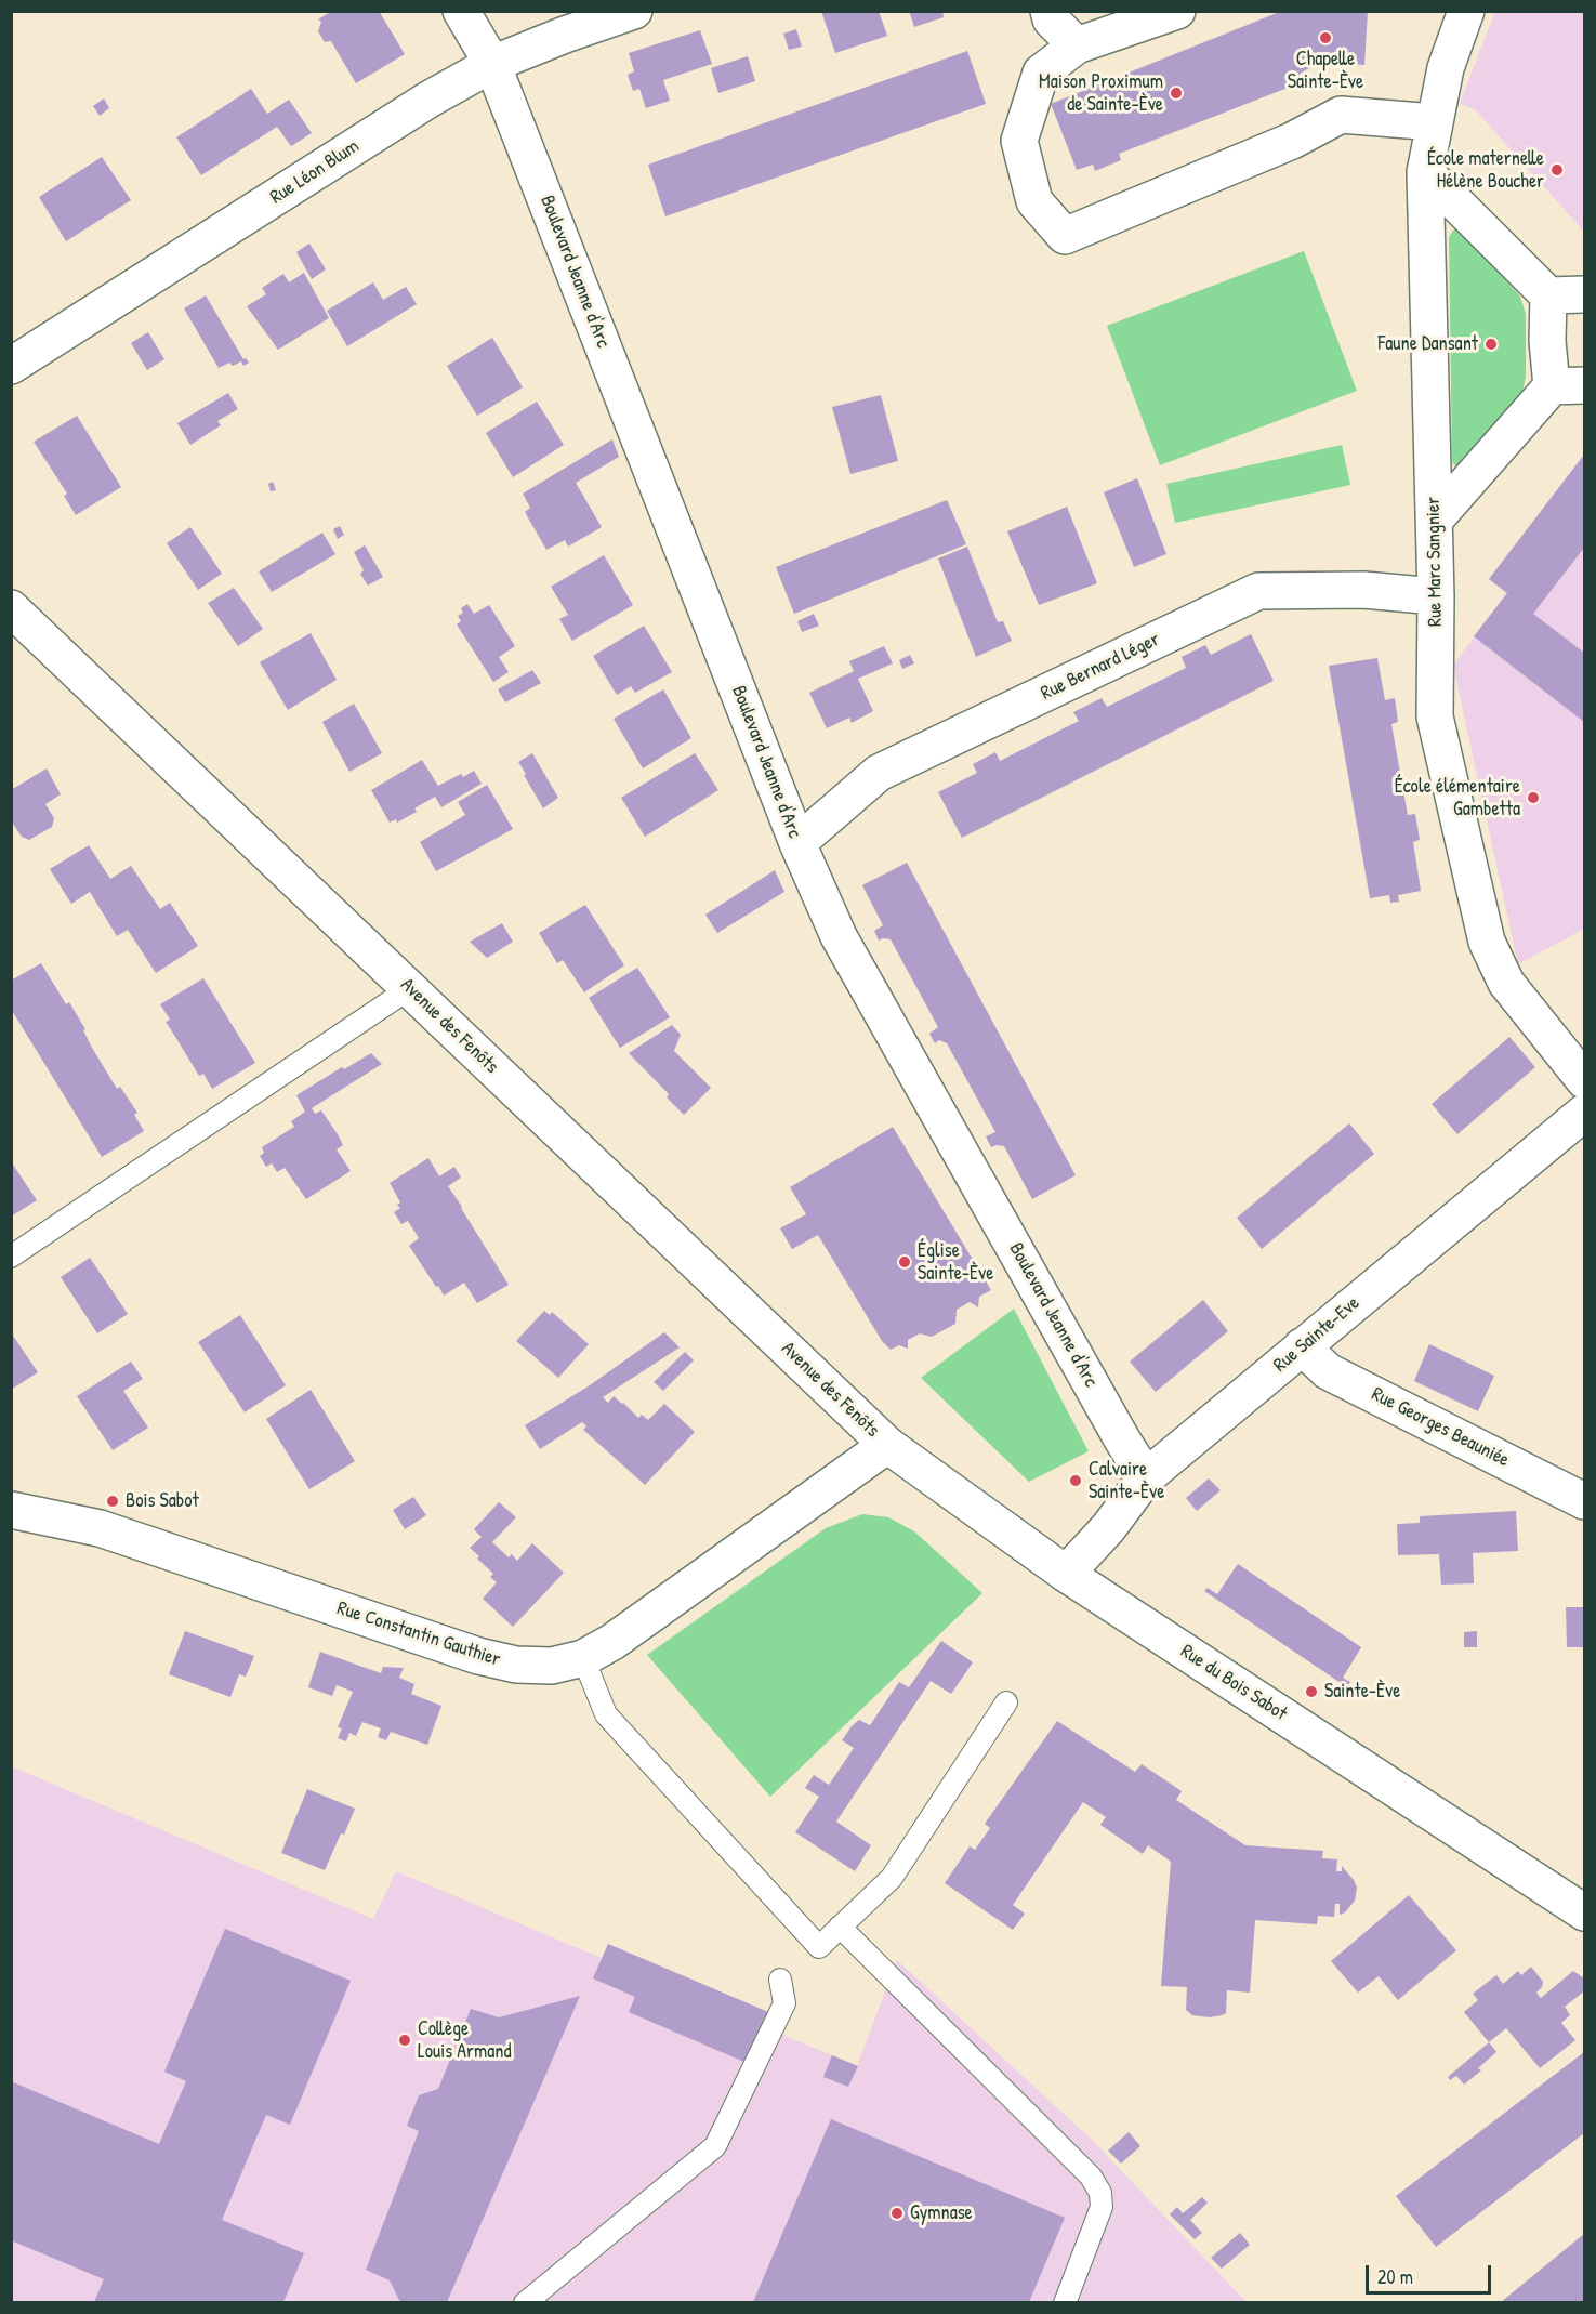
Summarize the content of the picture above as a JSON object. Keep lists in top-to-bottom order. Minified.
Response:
{"streets":{"street":["Rue Léon Blum","Boulevard Jeanne d'Arc","Rue Marc Sangnier","Rue Bernard Léger","Avenue des Fenôts","Rue Sainte-Eve","Rue Georges Beauniée","Rue Constantin Gauthier","Rue du Bois Sabot"]},"crossings":[["Rue Léon Blum","Boulevard Jeanne d'Arc"],["Boulevard Jeanne d'Arc","Rue Bernard Léger"],["Boulevard Jeanne d'Arc","Rue Sainte-Eve"],["Rue Marc Sangnier","Rue Bernard Léger"],["Avenue des Fenôts","Rue Constantin Gauthier"],["Avenue des Fenôts","Rue du Bois Sabot"],["Rue Sainte-Eve","Rue Georges Beauniée"],["Rue Sainte-Eve","Rue du Bois Sabot"],["Rue Constantin Gauthier","Rue du Bois Sabot"]],"places":["Chapelle Sainte-Ève","Maison Proximum de Sainte-Ève","École maternelle Hélène Boucher","Faune Dansant","École élémentaire Gambetta","Église Sainte-Ève","Calvaire Sainte-Ève","Bois Sabot","Sainte-Ève","Collège Louis Armand","Gymnase"],"scale_bar":"20 m"}
